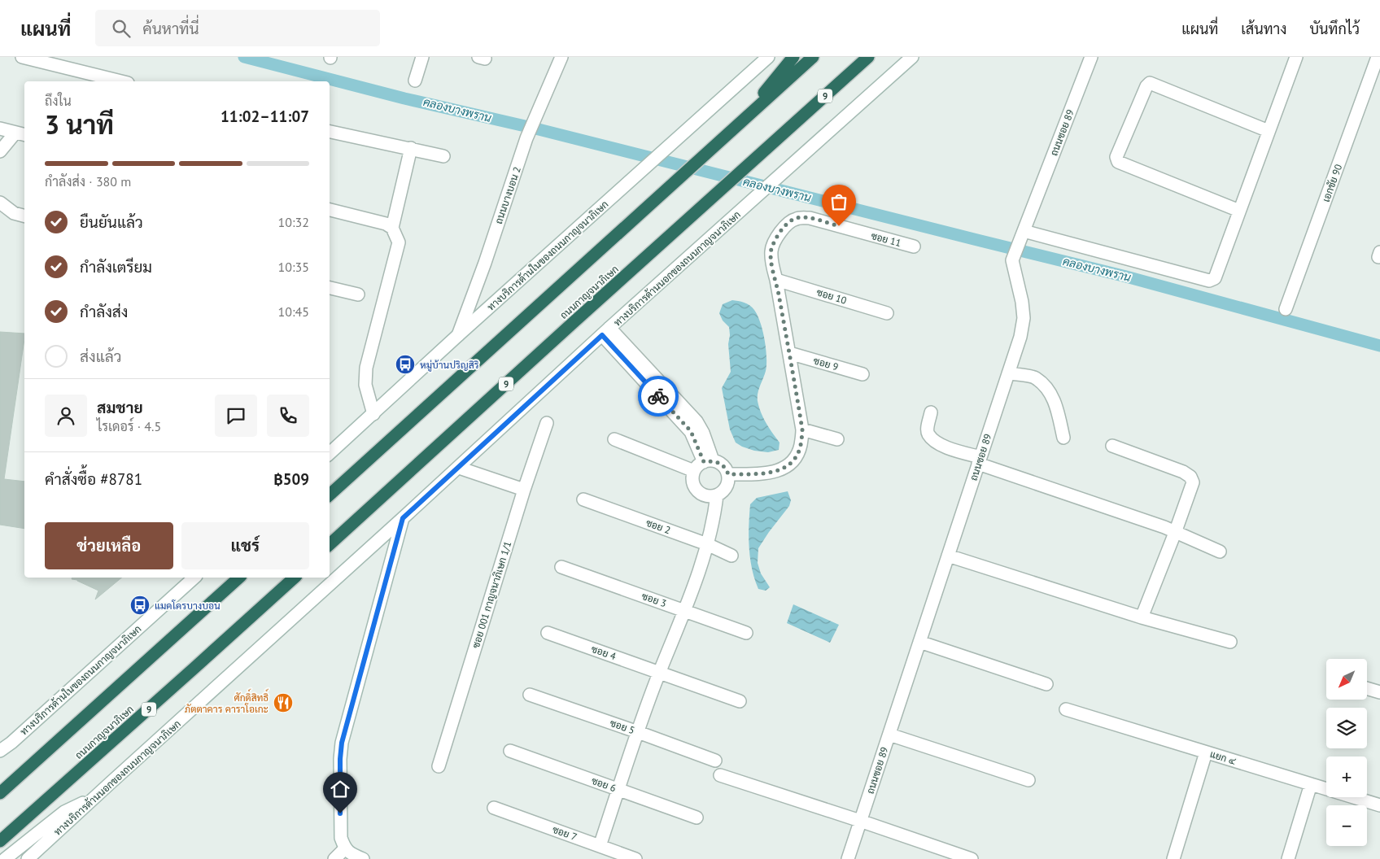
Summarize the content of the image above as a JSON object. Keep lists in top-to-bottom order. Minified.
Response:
{"streets":{"highway":["9","ถนนกาญจนาภิเษก"],"street":["ถนนซอย 89","เอกชัย 90","ถนนบางบอน 2","ซอย 11","ทางบริการด้านในของถนนกาญจนาภิเษก","ทางบริการด้านนอกของถนนกาญจนาภิเษก","ซอย 10","ซอย 9","ซอย 2","ซอย 001 กาญจนาภิเษก 1/1","ซอย 3","ซอย 4","ซอย 5","แยก ๔","ซอย 6","ซอย 7"]},"crossings":[["ถนนบางบอน 2","ทางบริการด้านในของถนนกาญจนาภิเษก"],["ซอย 11","ซอย 10"],["ซอย 11","ซอย 9"]],"water":["คลองบางพราน"],"places":{"bus stop":["หมู่บ้านปริญสิริ","แมคโครบางบอน"],"restaurant":["ศักดิ์สิทธิ์ ภัตตาคาร คาราโอเกะ"]},"north":"bottom left","page":{"header":"แผนที่","search":"ค้นหาที่นี่","nav":["แผนที่","เส้นทาง","บันทึกไว้"],"heading":["3 นาที","ถึงใน","11:02–11:07"],"panel":["สมชาย","ไรเดอร์ · 4.5","คำสั่งซื้อ #8781","฿509"],"bar":"กำลังส่ง · 380 m","list":[["ยืนยันแล้ว","10:32"],["กำลังเตรียม","10:35"],["กำลังส่ง","10:45"],"ส่งแล้ว"],"buttons":["ช่วยเหลือ","แชร์"],"map_buttons":["+","−"]}}
